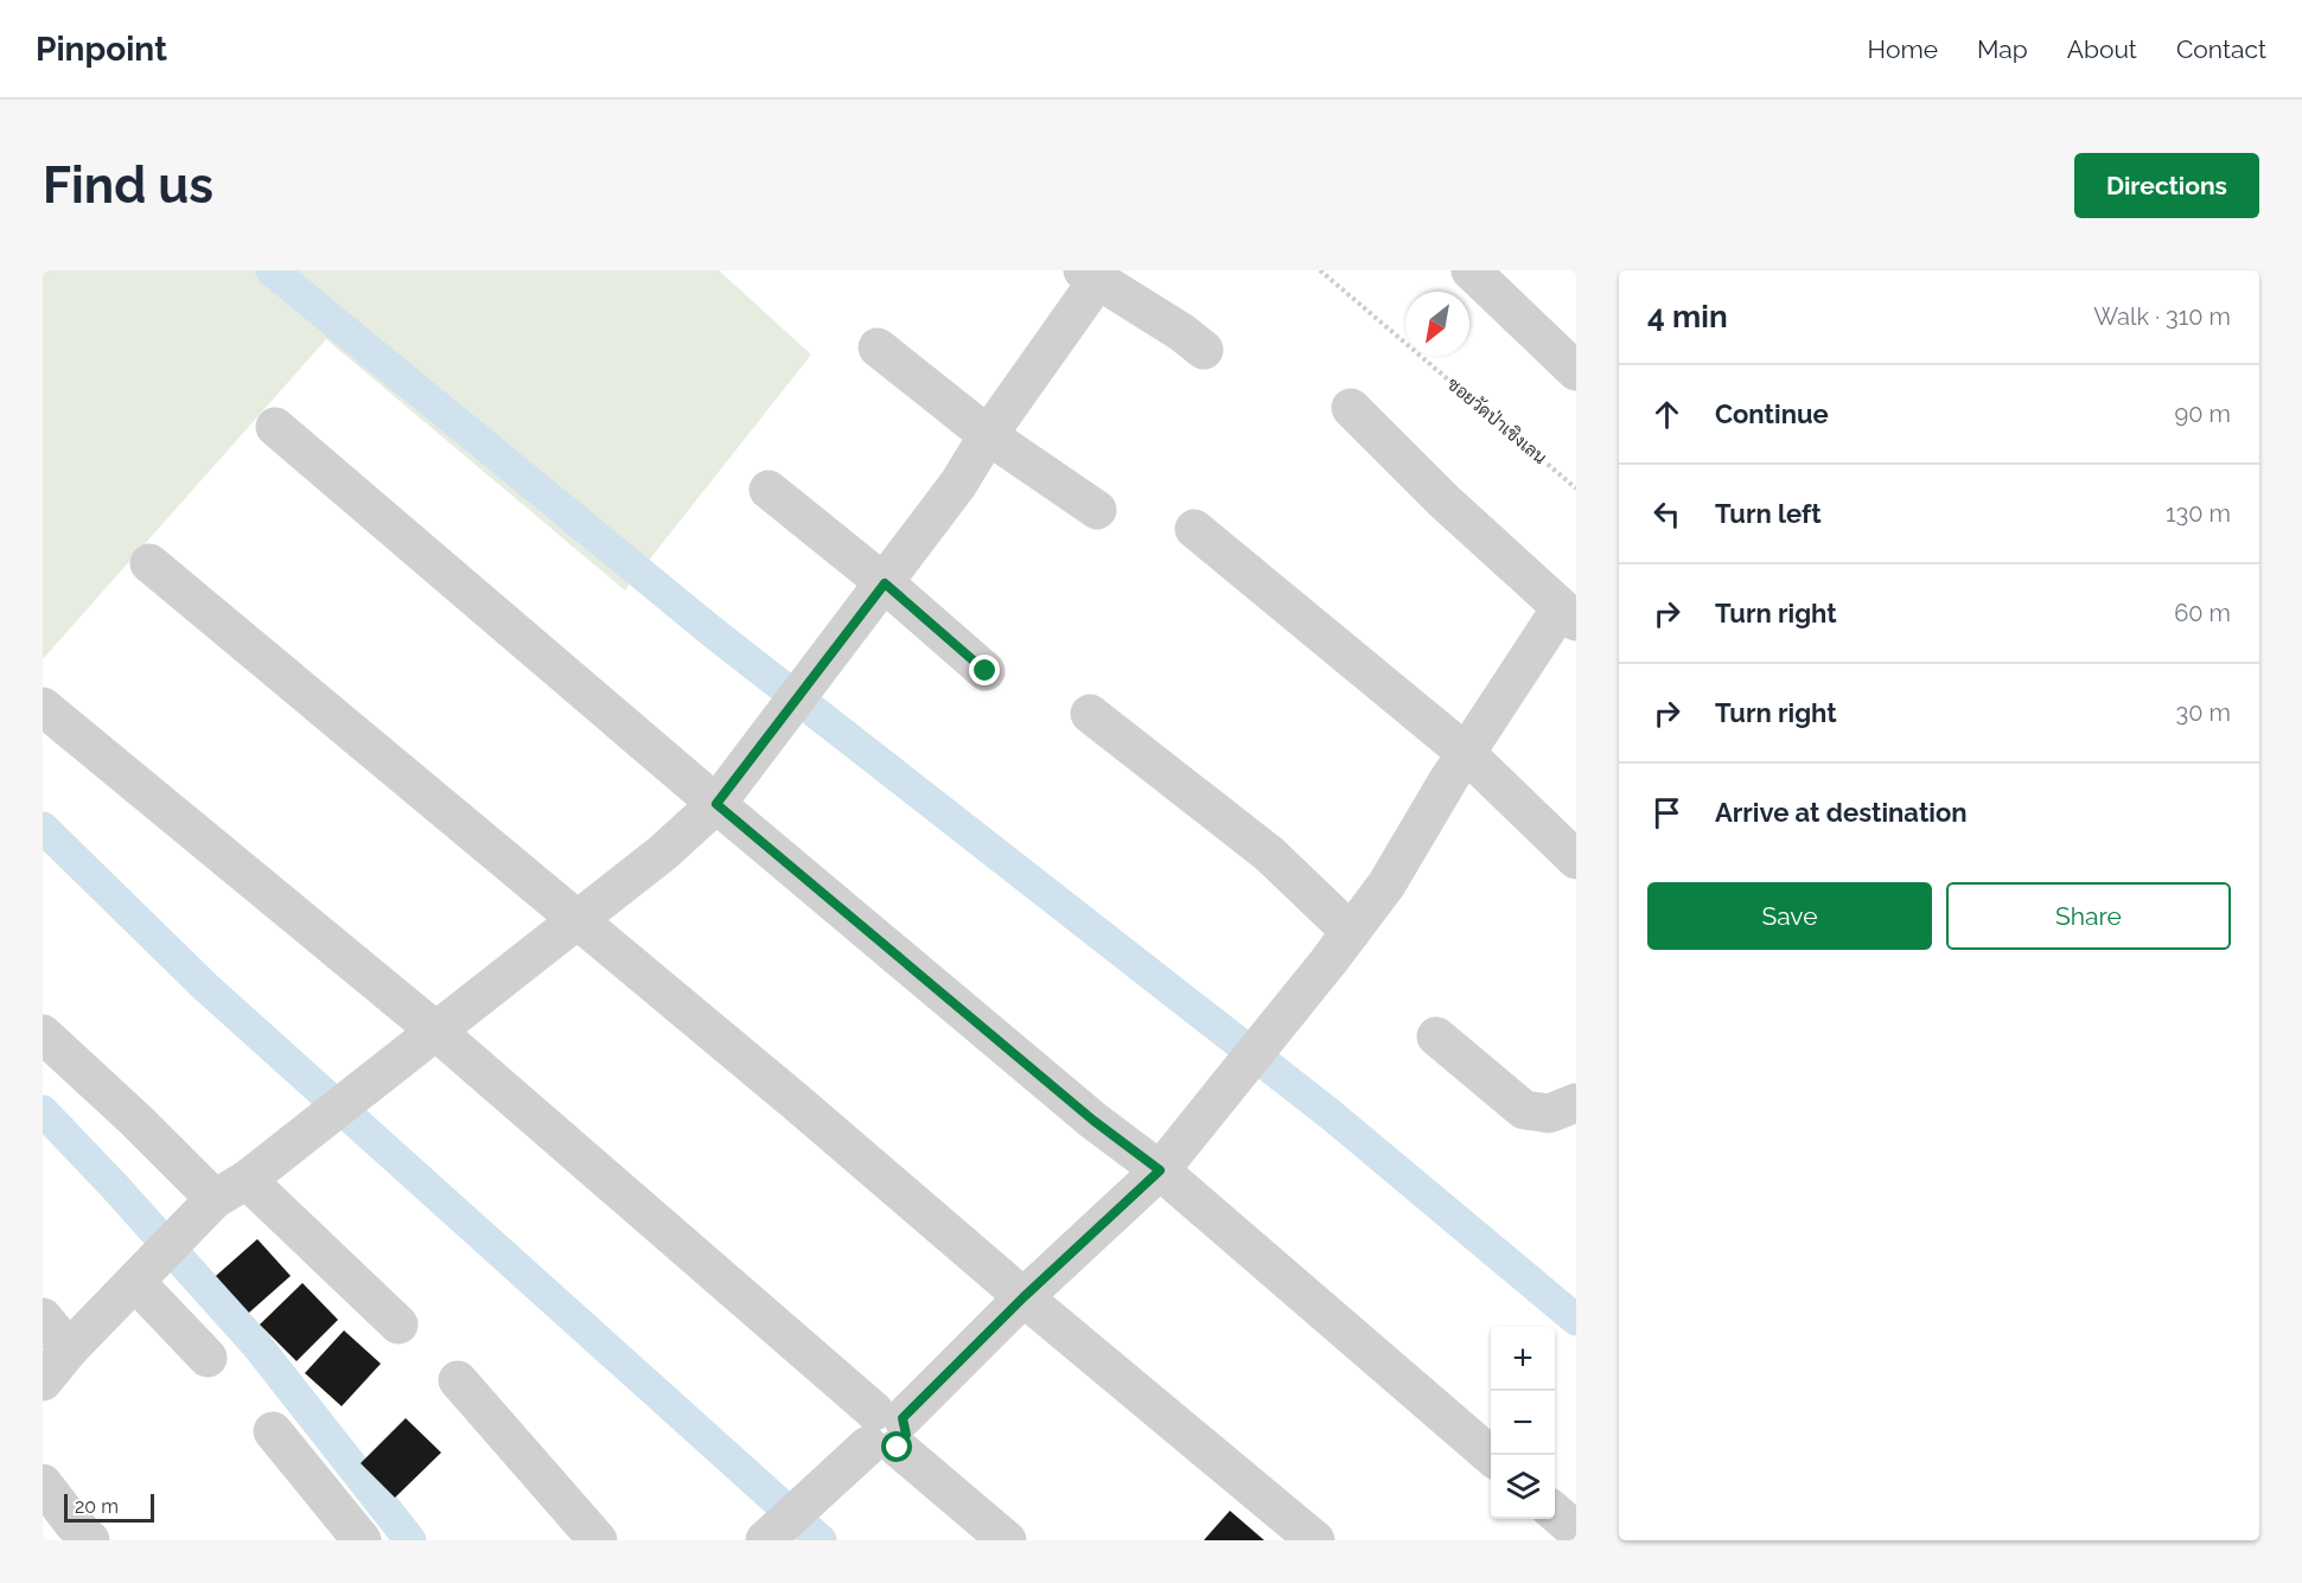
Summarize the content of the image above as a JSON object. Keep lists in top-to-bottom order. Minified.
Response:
{"streets":{"path":["ซอยวัดป่าเชิงเลน"]},"scale_bar":"20 m","north":"bottom left","page":{"header":"Pinpoint","nav":["Home","Map","About","Contact"],"buttons":["Directions",["Save","Share"]],"title":"Find us","heading":["4 min","Walk · 310 m"],"list":[["Continue","90 m"],["Turn left","130 m"],["Turn right","60 m"],["Turn right","30 m"],"Arrive at destination"],"map_buttons":["+","−"],"scale":"20 m"}}
